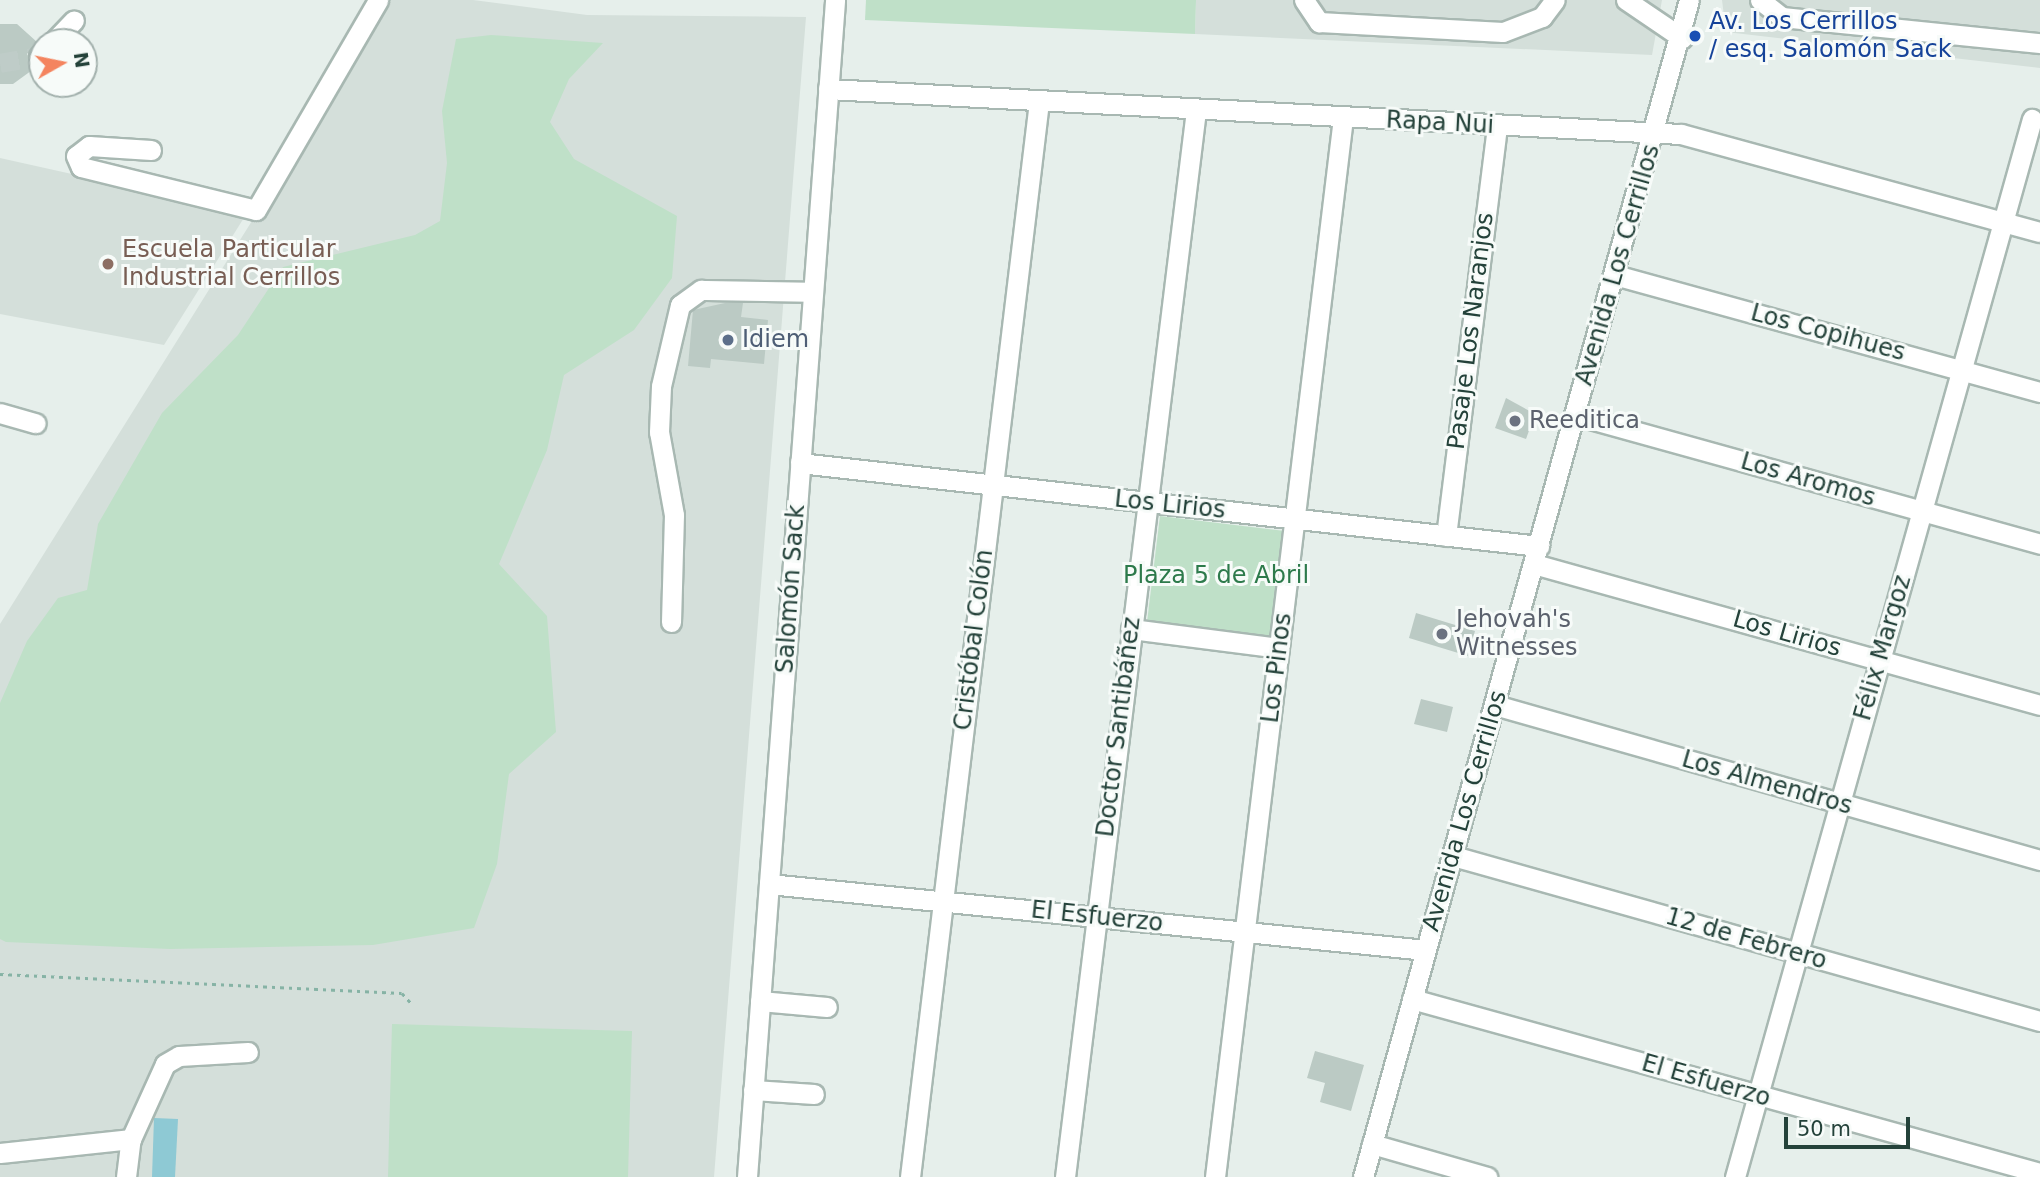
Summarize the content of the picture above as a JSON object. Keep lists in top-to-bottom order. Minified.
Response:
{"streets":{"street":["Rapa Nui","Avenida Los Cerrillos","Pasaje Los Naranjos","Los Copihues","Los Aromos","Los Lirios","Salomón Sack","Cristóbal Colón","Félix Margoz","Los Pinos","Doctor Santibáñez","Los Almendros","El Esfuerzo","12 de Febrero"]},"crossings":[["Rapa Nui","Avenida Los Cerrillos"],["Rapa Nui","Pasaje Los Naranjos"],["Rapa Nui","Salomón Sack"],["Rapa Nui","Cristóbal Colón"],["Rapa Nui","Félix Margoz"],["Rapa Nui","Los Pinos"],["Rapa Nui","Doctor Santibáñez"],["Avenida Los Cerrillos","Los Copihues"],["Avenida Los Cerrillos","Los Aromos"],["Avenida Los Cerrillos","Los Lirios"],["Avenida Los Cerrillos","Los Almendros"],["Avenida Los Cerrillos","El Esfuerzo"],["Avenida Los Cerrillos","12 de Febrero"],["Pasaje Los Naranjos","Los Lirios"],["Los Copihues","Félix Margoz"],["Los Aromos","Félix Margoz"],["Los Lirios","Salomón Sack"],["Los Lirios","Cristóbal Colón"],["Los Lirios","Félix Margoz"],["Los Lirios","Los Pinos"],["Los Lirios","Doctor Santibáñez"],["Salomón Sack","El Esfuerzo"],["Cristóbal Colón","El Esfuerzo"],["Félix Margoz","Los Almendros"],["Félix Margoz","El Esfuerzo"],["Félix Margoz","12 de Febrero"],["Los Pinos","El Esfuerzo"],["Doctor Santibáñez","El Esfuerzo"]],"parks":["Plaza 5 de Abril"],"places":["Av. Los Cerrillos / esq. Salomón Sack","Escuela Particular Industrial Cerrillos","Idiem","Reeditica","Jehovah's Witnesses"],"scale_bar":"50 m","north":"right"}
